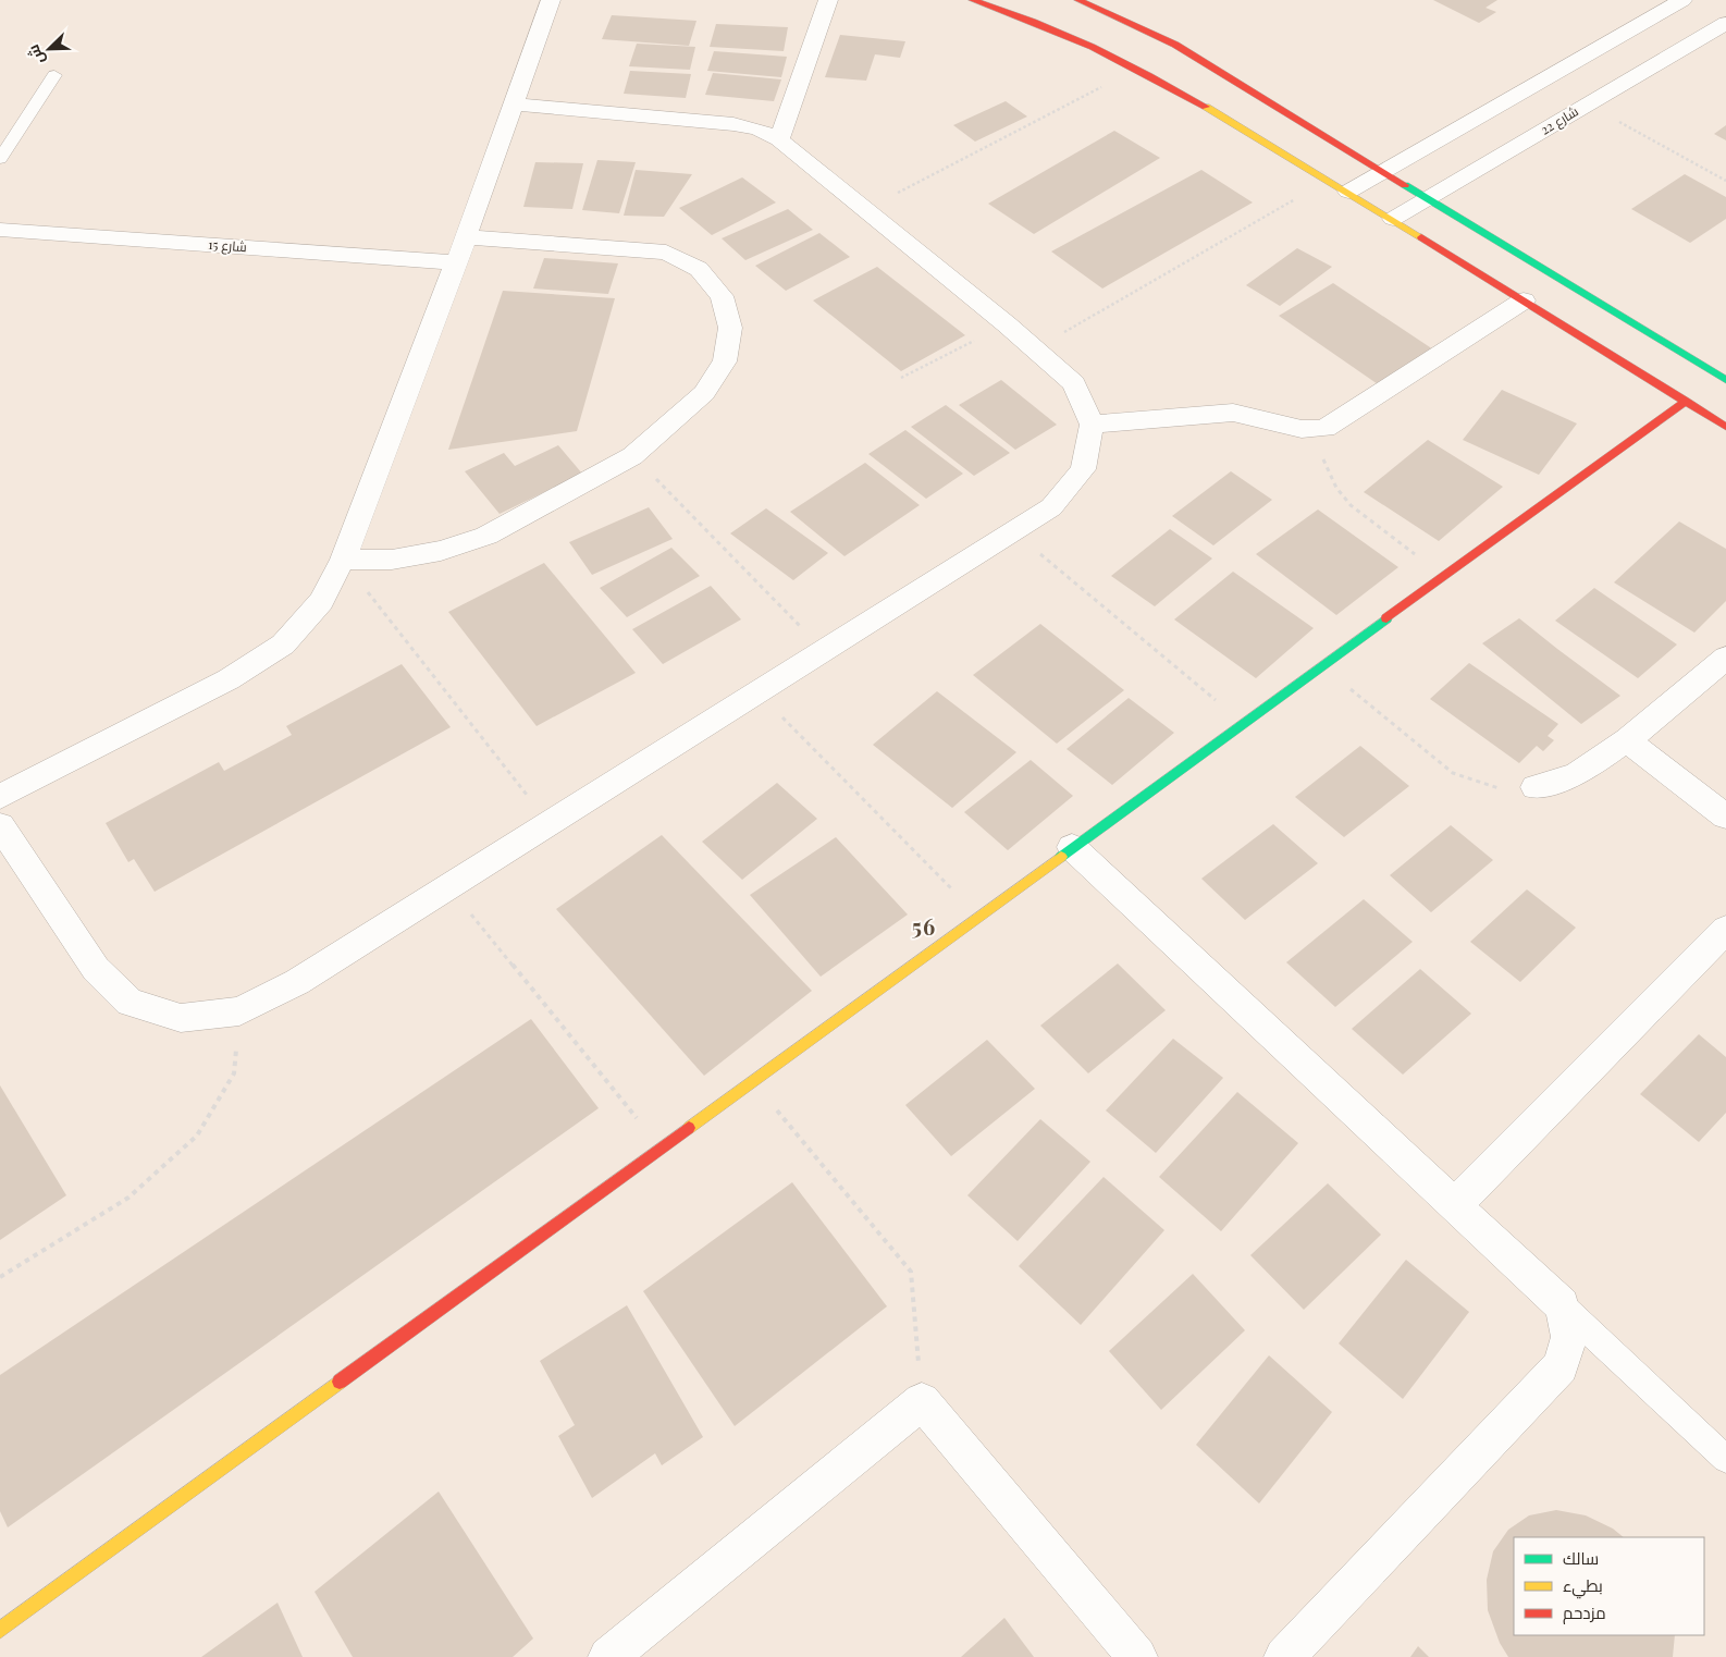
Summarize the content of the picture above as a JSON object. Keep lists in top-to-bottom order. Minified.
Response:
{"streets":{"street":["شارع 22","شارع 15"]},"districts":["56"],"legend":["سالك","بطيء","مزدحم"],"north":"bottom left"}
